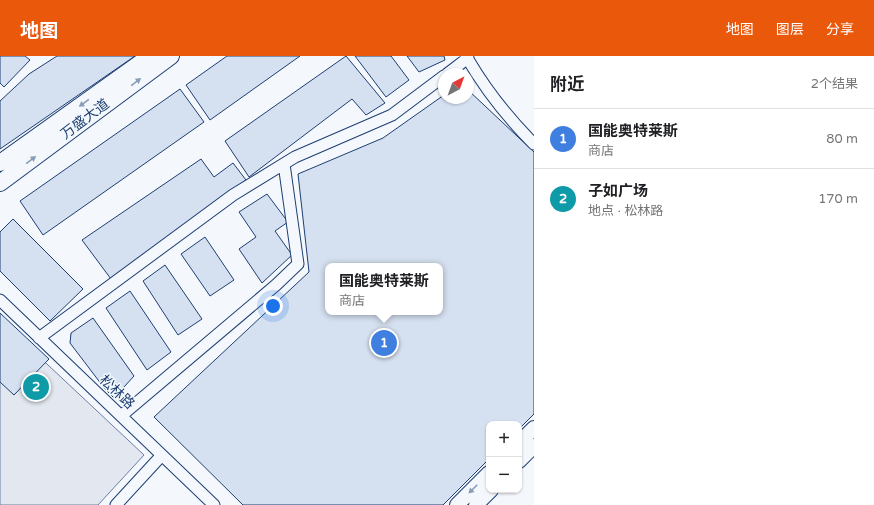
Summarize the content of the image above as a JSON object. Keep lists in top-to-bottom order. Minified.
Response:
{"streets":{"highway":["万盛大道"],"street":["松林路"]},"north":"top right","page":{"header":"地图","nav":["地图","图层","分享"],"heading":["附近","2个结果"],"list":[{"mark":"1","name":"国能奥特莱斯","note":"商店","value":"80 m"},{"mark":"2","name":"子如广场","note":"地点 · 松林路","value":"170 m"}],"popup":["国能奥特莱斯","商店"],"pins":["1","2"],"map_buttons":["+","−"]}}
